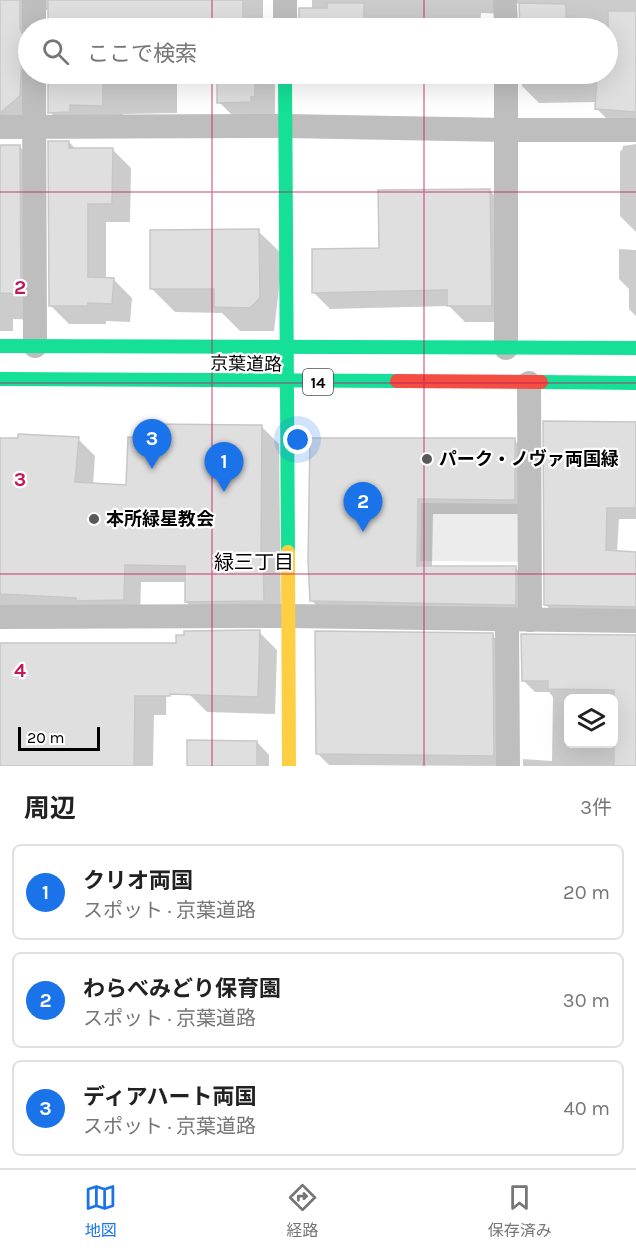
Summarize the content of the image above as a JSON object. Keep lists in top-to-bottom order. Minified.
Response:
{"streets":{"main road":["京葉道路","14"]},"districts":["緑三丁目"],"places":["パーク・ノヴァ両国緑","本所緑星教会"],"scale_bar":"20 m","page":{"search":"ここで検索","pins":["3","1","2"],"scale":"20 m","heading":["周辺","3件"],"list":[{"mark":"1","name":"クリオ両国","note":"スポット · 京葉道路","value":"20 m"},{"mark":"2","name":"わらべみどり保育園","note":"スポット · 京葉道路","value":"30 m"},{"mark":"3","name":"ディアハート両国","note":"スポット · 京葉道路","value":"40 m"}],"nav":["地図","経路","保存済み"]},"grid":{"rows":["2","3","4"]}}
